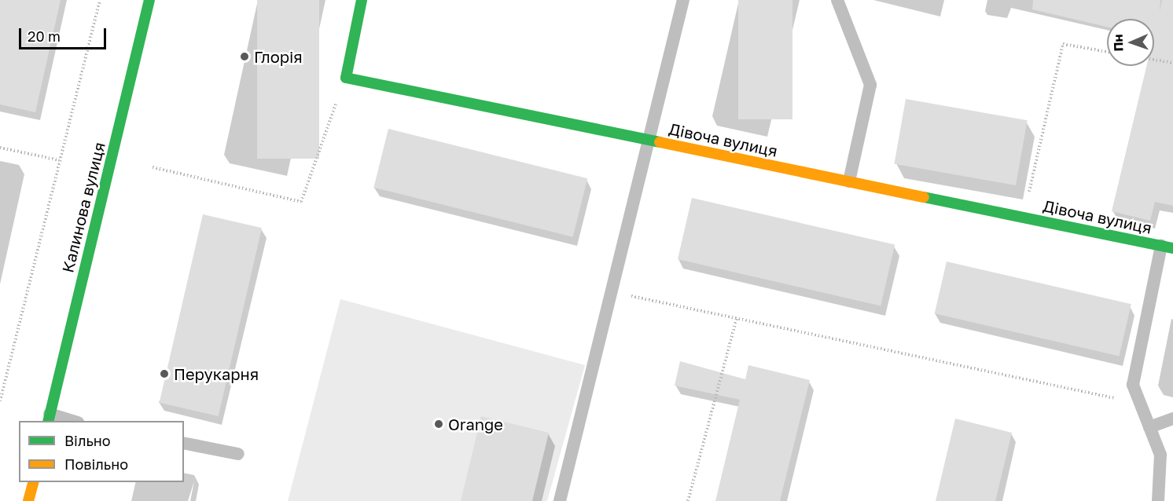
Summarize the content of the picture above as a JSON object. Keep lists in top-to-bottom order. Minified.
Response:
{"streets":{"street":["Дівоча вулиця","Калинова вулиця"]},"places":["Глорія","Перукарня","Orange"],"legend":["Вільно","Повільно"],"scale_bar":"20 m","north":"left"}
